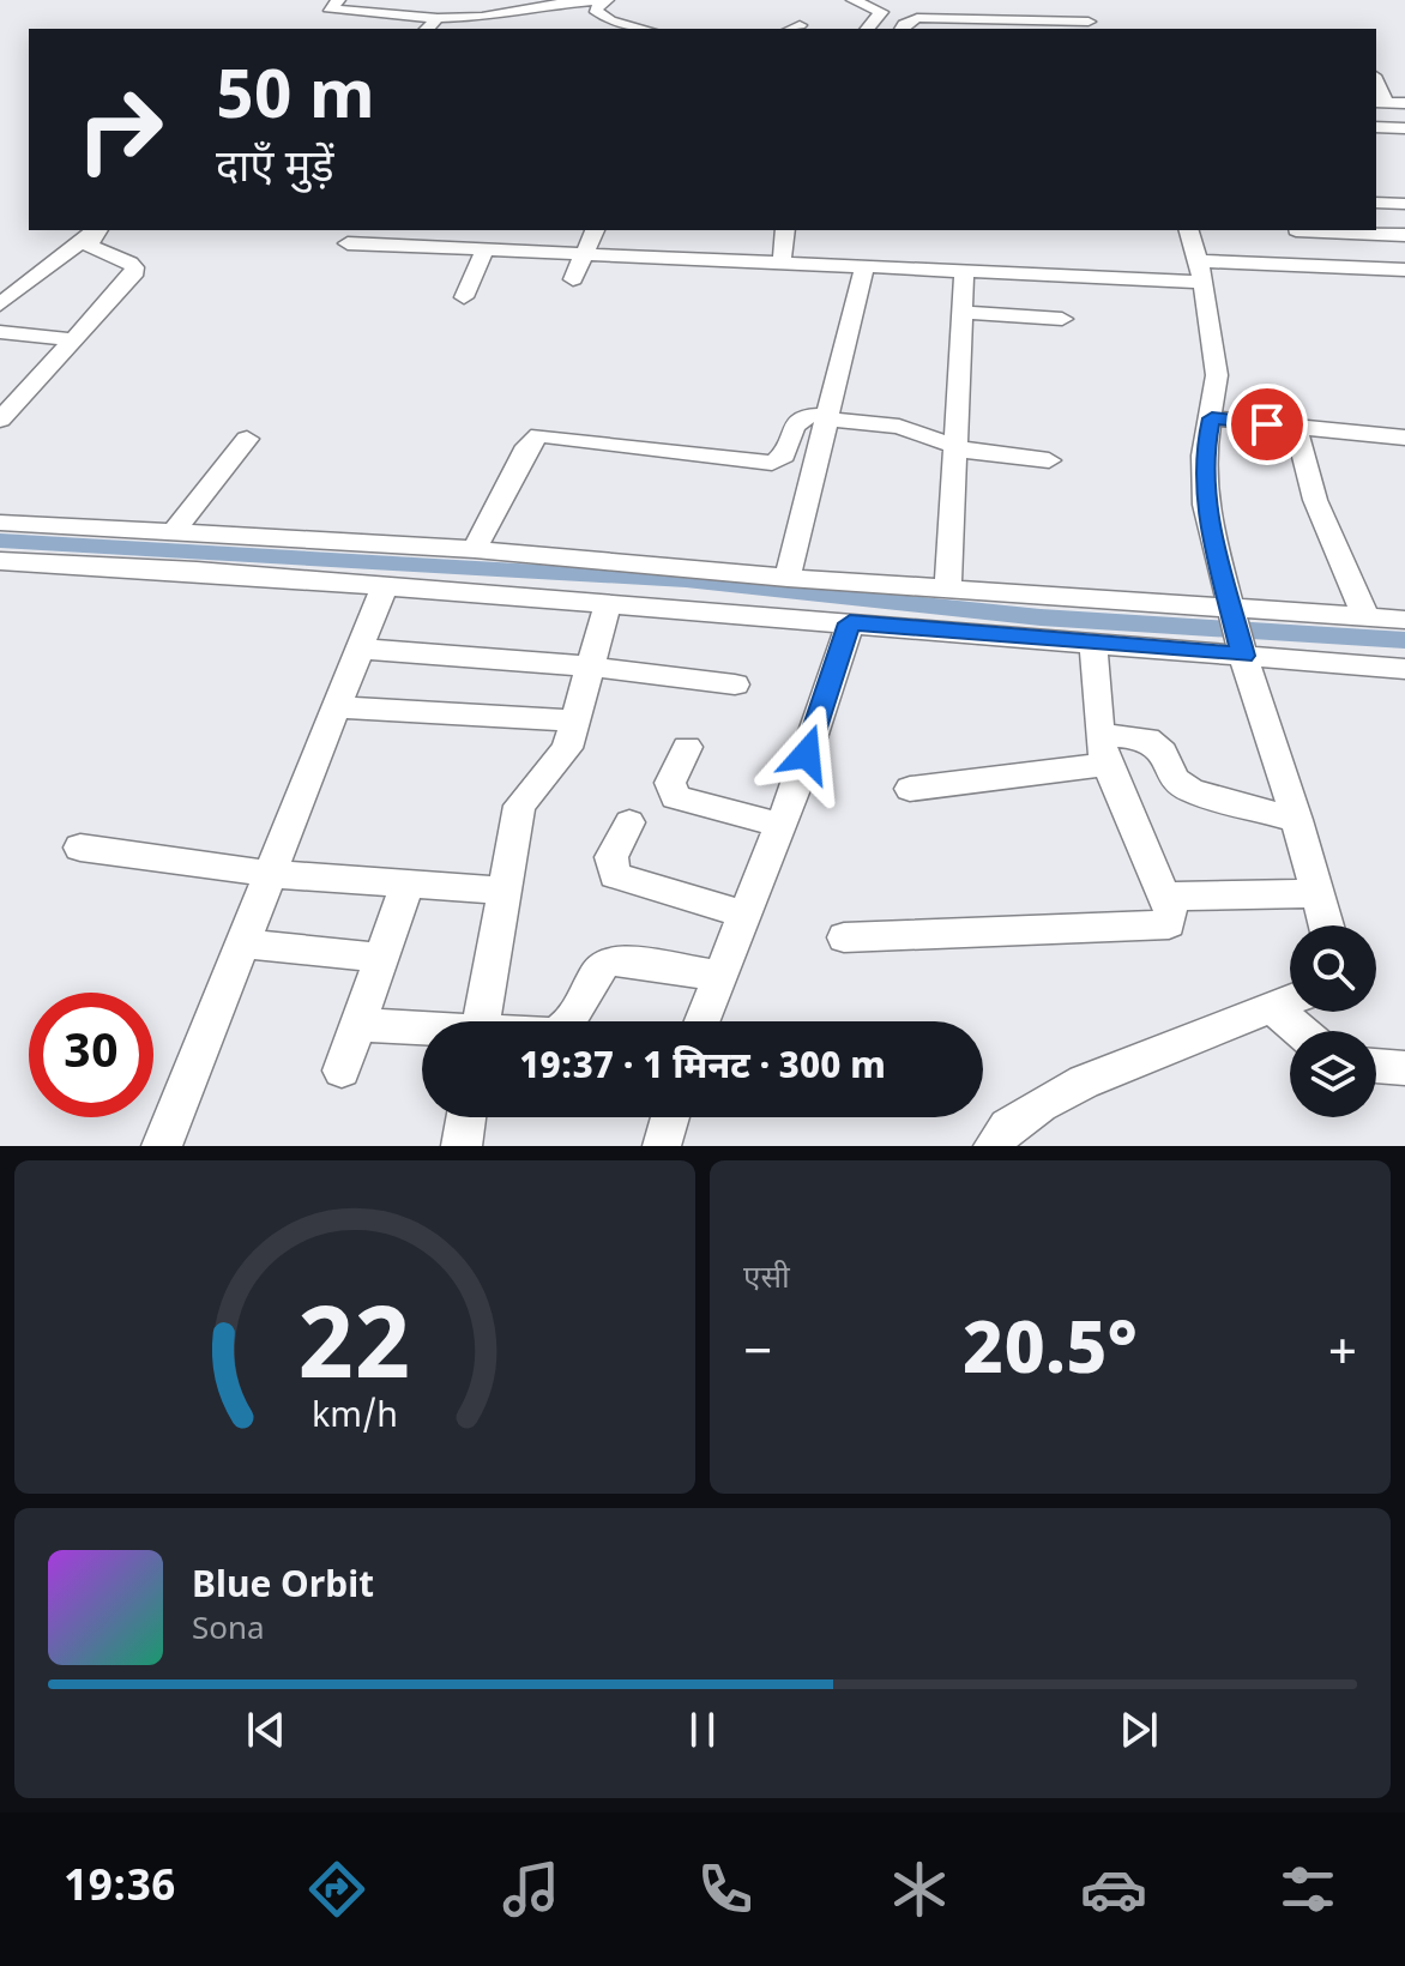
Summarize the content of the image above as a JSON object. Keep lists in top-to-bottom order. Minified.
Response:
{"page":{"turn":["50 m","दाएँ मुड़ें"],"limit":"30","trip":"19:37 · 1 मिनट · 300 m","tile":"एसी","heat":["−","20.5°","+"],"song":["Blue Orbit","Sona"],"tabs":"19:36","gauge":["22","km/h"]}}
